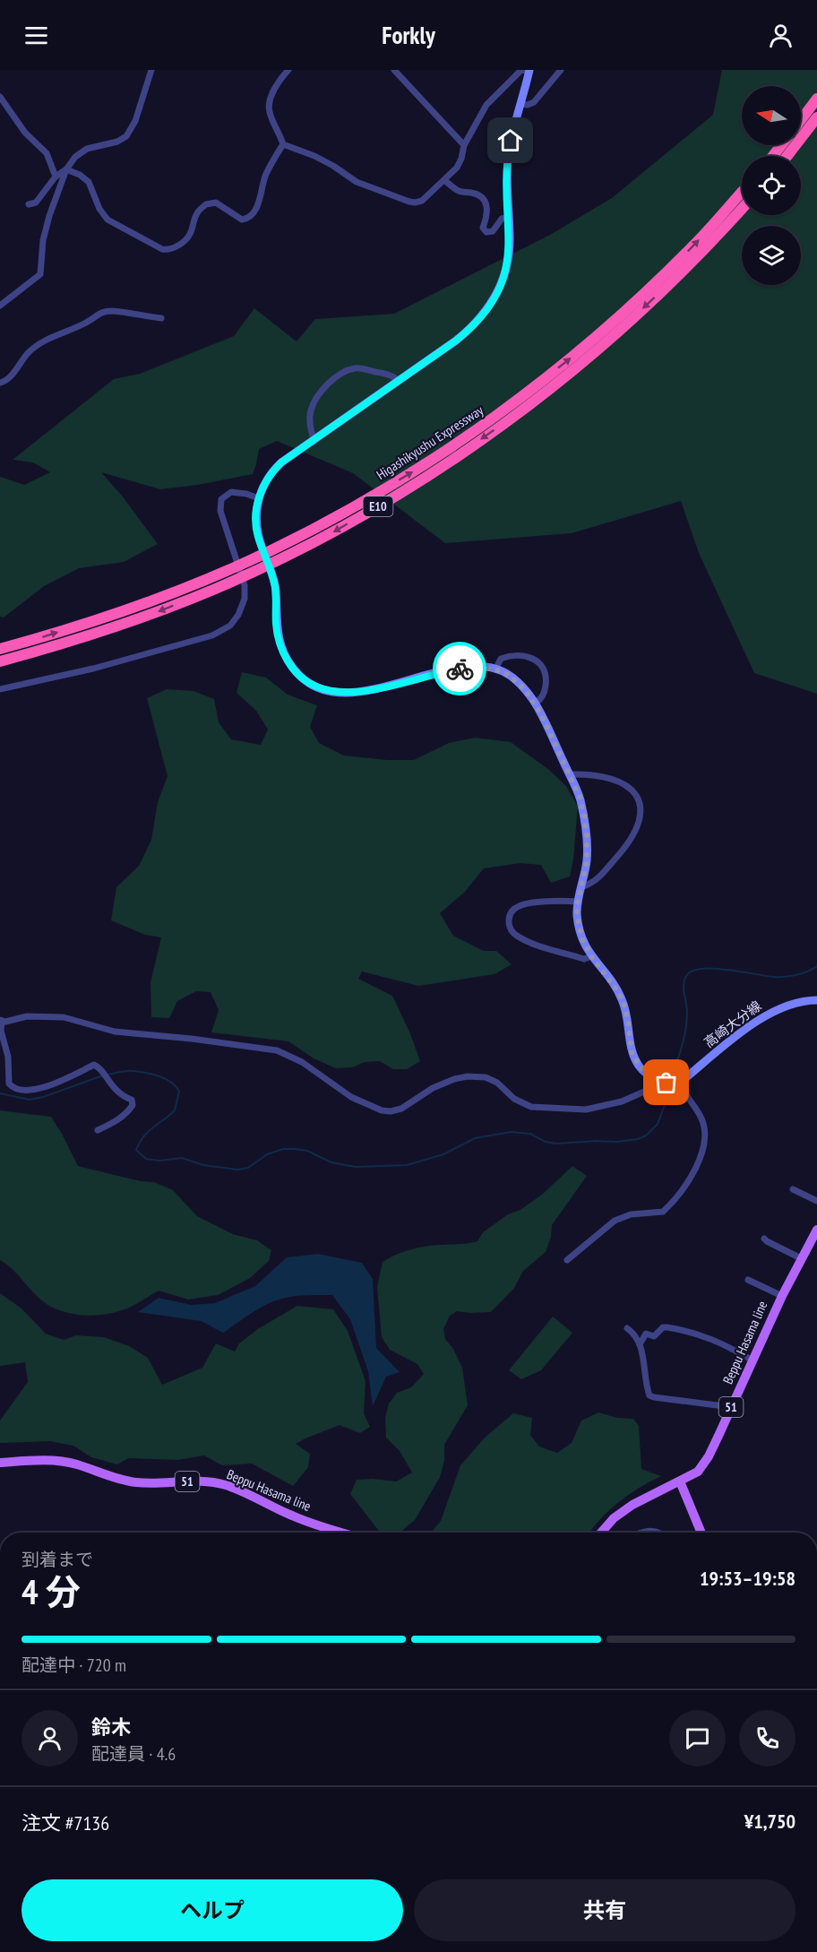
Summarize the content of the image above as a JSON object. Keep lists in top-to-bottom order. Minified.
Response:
{"streets":{"highway":["Higashikyushu Expressway","E10"],"main road":["高崎大分線","Beppu Hasama line","51"]},"north":"left","page":{"header":"Forkly","heading":["4 分","到着まで","19:53–19:58"],"panel":["鈴木","配達員 · 4.6","注文 #7136","¥1,750"],"bar":"配達中 · 720 m","buttons":["ヘルプ","共有"]}}
